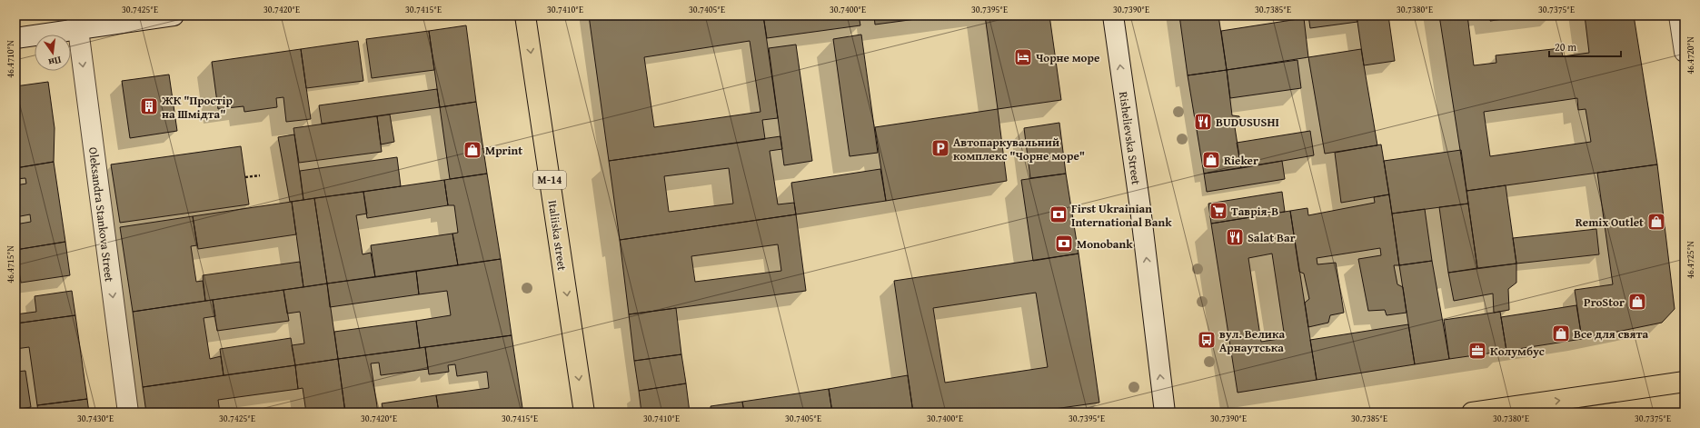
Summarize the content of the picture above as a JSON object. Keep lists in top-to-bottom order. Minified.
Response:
{"streets":{"main road":["Rishelievska Street","М-14","Oleksandra Stankova Street","Italiiska street"]},"one_way":["Rishelievska Street","Oleksandra Stankova Street","Italiiska street"],"places":{"hotel":["Чорне море"],"building":["ЖК \"Простір на Шмідта\""],"restaurant":["BUDUSUSHI","Salat Bar"],"parking":["Автопаркувальний комплекс \"Чорне море\""],"shop":["Mprint","Rieker","Remix Outlet","ProStor","Все для свята"],"supermarket":["Таврія-В"],"bank":["First Ukrainian International Bank","Monobank"],"bus stop":["вул. Велика Арнаутська"],"office":["Колумбус"]},"scale_bar":"20 m","north":"bottom","coordinates":["30.7425°E","30.7420°E","30.7415°E","30.7410°E","30.7405°E","30.7400°E","30.7395°E","30.7390°E","30.7385°E","30.7380°E","30.7375°E","46.4720°N","46.4710°N","46.4725°N","46.4715°N","30.7430°E"]}
